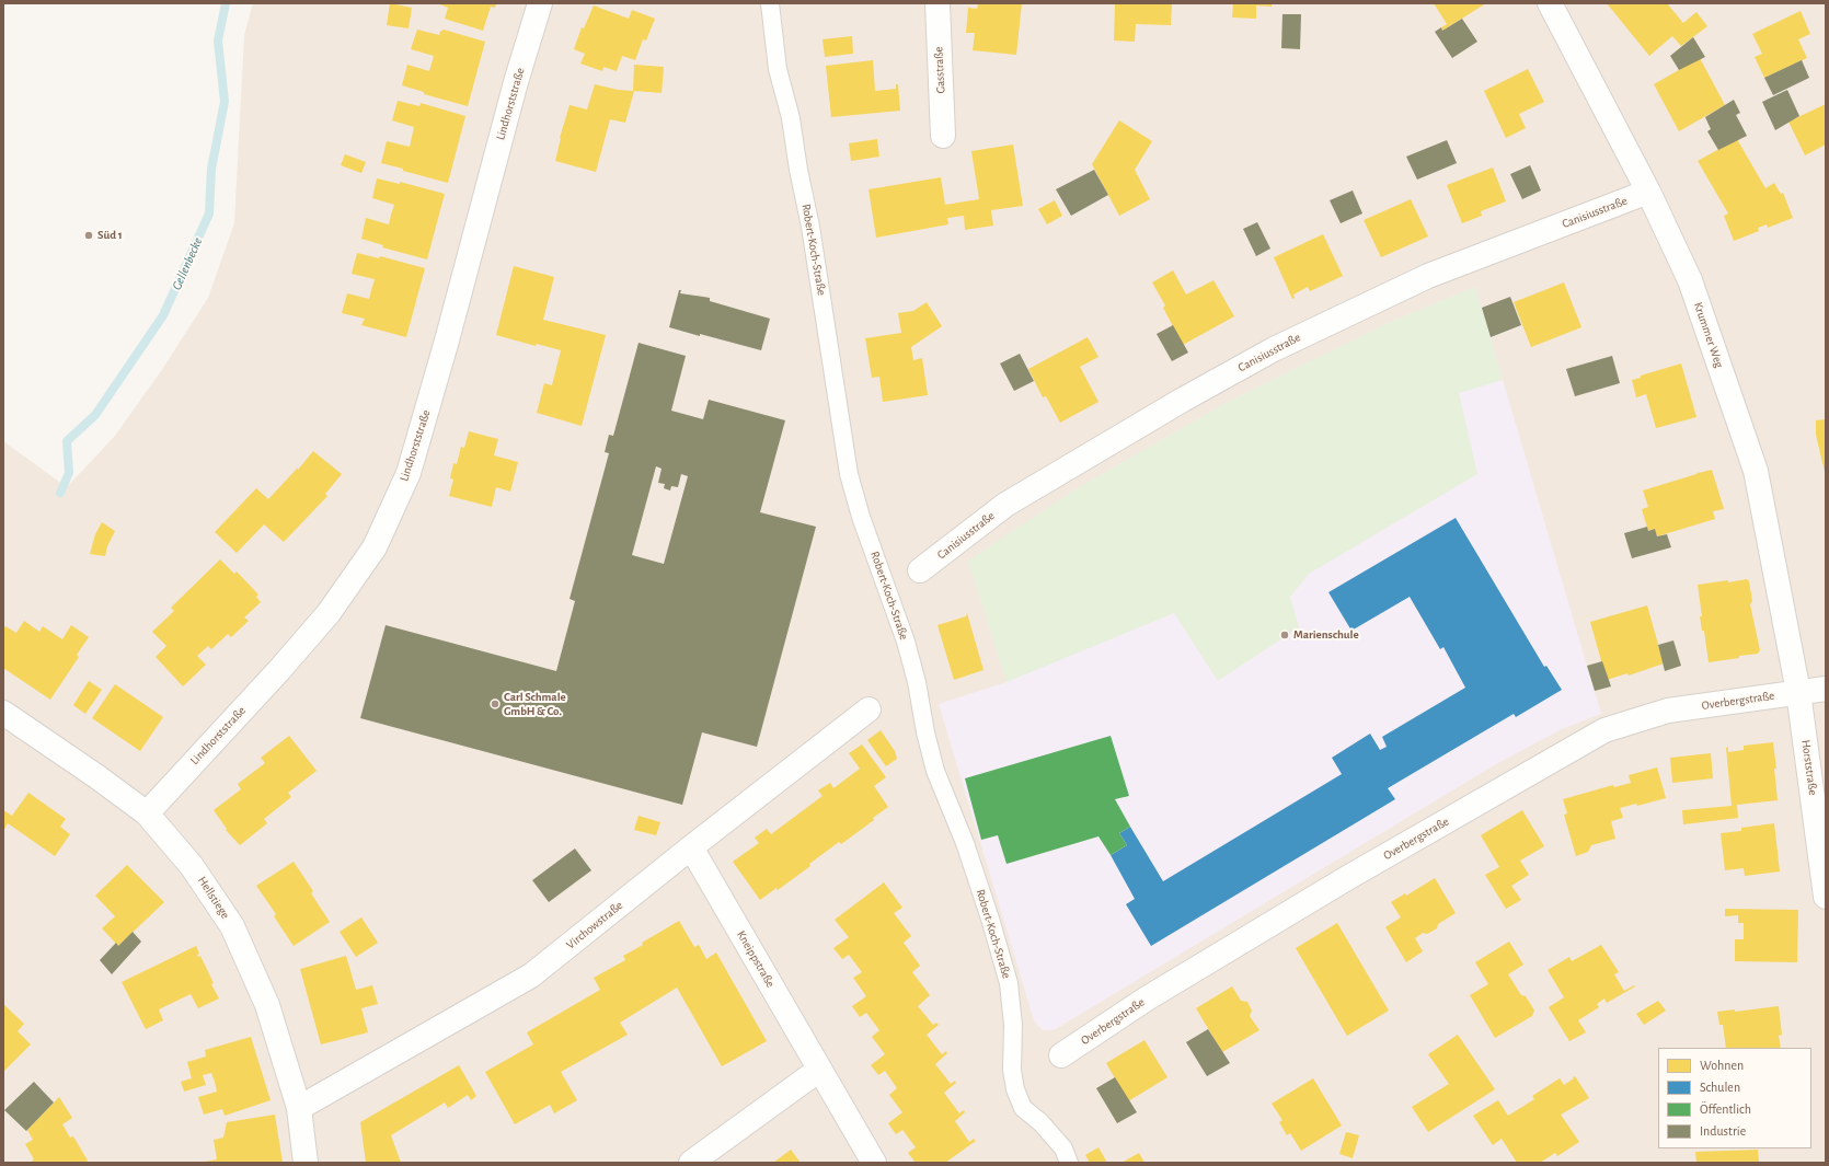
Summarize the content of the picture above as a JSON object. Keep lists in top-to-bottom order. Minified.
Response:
{"streets":{"street":["Gasstraße","Lindhorststraße","Canisiusstraße","Krummer Weg","Overbergstraße","Horststraße","Hellstiege","Virchowstraße","Kneippstraße"],"lane":["Robert-Koch-Straße"]},"crossings":[["Lindhorststraße","Hellstiege"],["Canisiusstraße","Krummer Weg"],["Krummer Weg","Overbergstraße"],["Krummer Weg","Horststraße"],["Overbergstraße","Horststraße"],["Hellstiege","Virchowstraße"],["Virchowstraße","Kneippstraße"]],"water":["Gellenbecke"],"places":["Süd 1","Marienschule","Carl Schmale GmbH & Co."],"legend":["Wohnen","Schulen","Öffentlich","Industrie"]}
